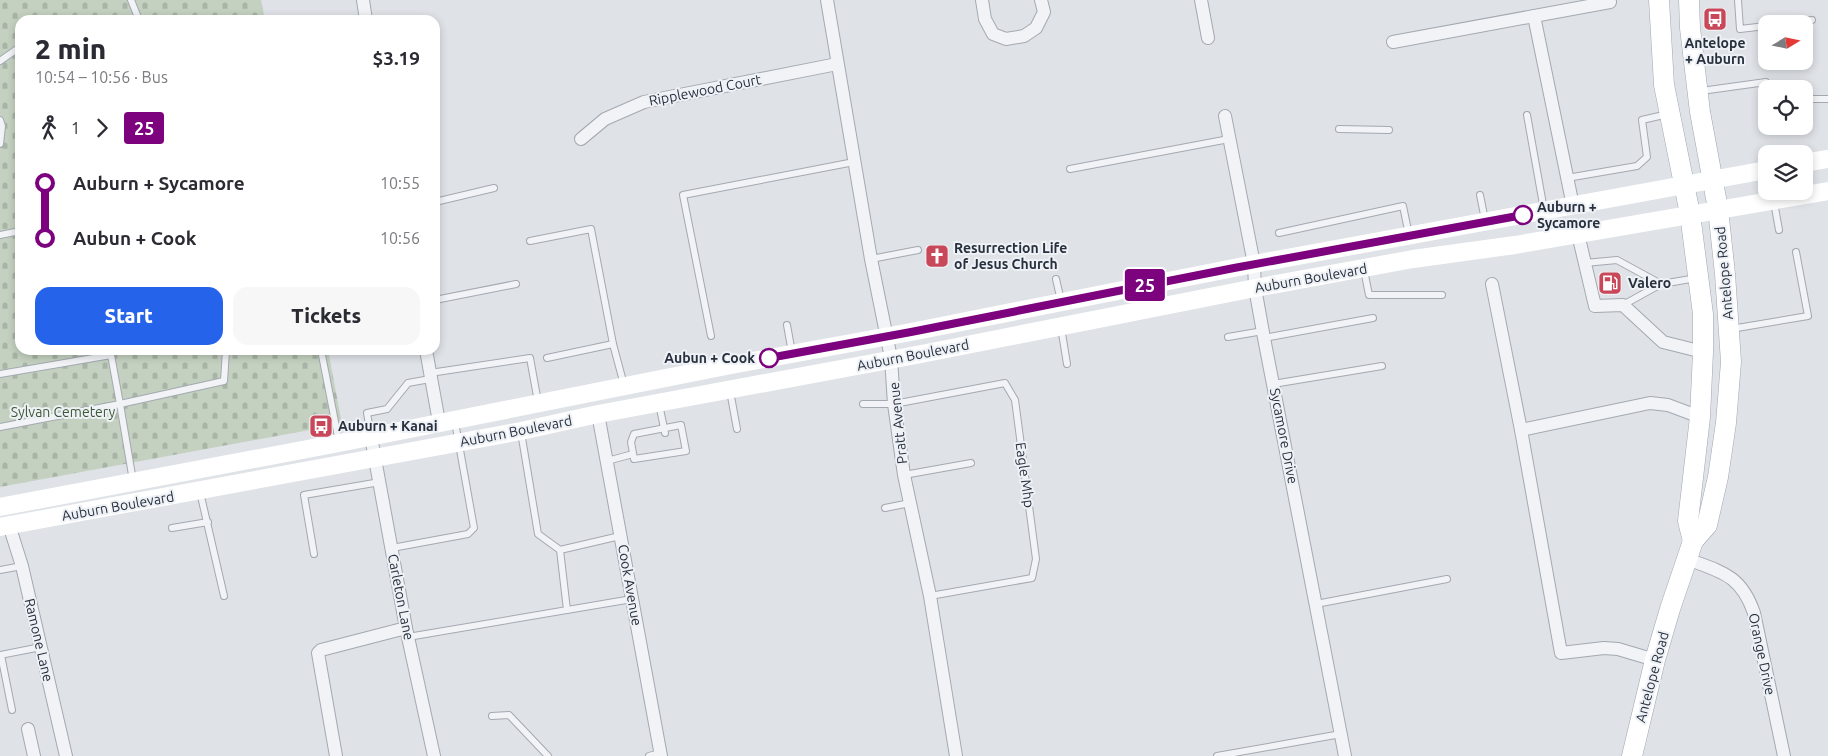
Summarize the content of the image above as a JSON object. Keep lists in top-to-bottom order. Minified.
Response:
{"streets":{"main road":["Antelope Road","Auburn Boulevard"],"street":["Ripplewood Court","Pratt Avenue","Sycamore Drive","Cook Avenue","Carleton Lane","Ramone Lane","Orange Drive"],"lane":["Eagle Mhp"]},"crossings":[["Ripplewood Court","Pratt Avenue"],["Antelope Road","Auburn Boulevard"],["Antelope Road","Orange Drive"],["Auburn Boulevard","Pratt Avenue"],["Auburn Boulevard","Sycamore Drive"],["Auburn Boulevard","Cook Avenue"],["Auburn Boulevard","Carleton Lane"],["Auburn Boulevard","Ramone Lane"],["Pratt Avenue","Eagle Mhp"]],"parks":["Sylvan Cemetery"],"places":{"bus stop":["Antelope + Auburn","Auburn + Kanai"],"other":["Auburn + Sycamore","Aubun + Cook"],"church":["Resurrection Life of Jesus Church"],"fuel station":["Valero"]},"lines":["bus line 25"],"north":"right","page":{"on_map":"25","heading":["2 min","10:54 – 10:56 · Bus","$3.19"],"legs":["1","25"],"list":[{"name":"Auburn + Sycamore","value":"10:55"},{"name":"Aubun + Cook","value":"10:56"}],"buttons":["Start","Tickets"]}}
